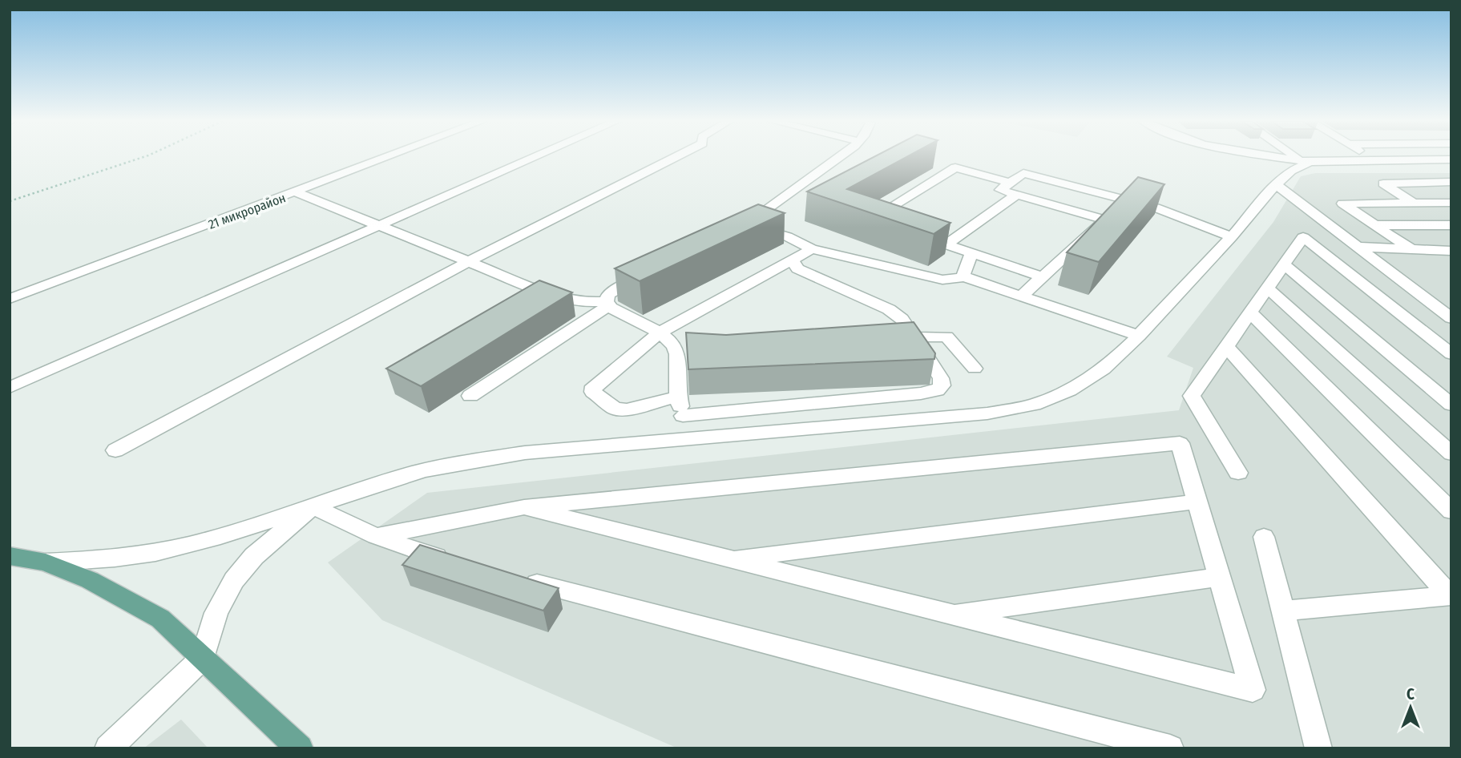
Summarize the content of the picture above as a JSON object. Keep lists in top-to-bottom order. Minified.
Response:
{"streets":{"street":["21 микрорайон"]},"north":"top"}
